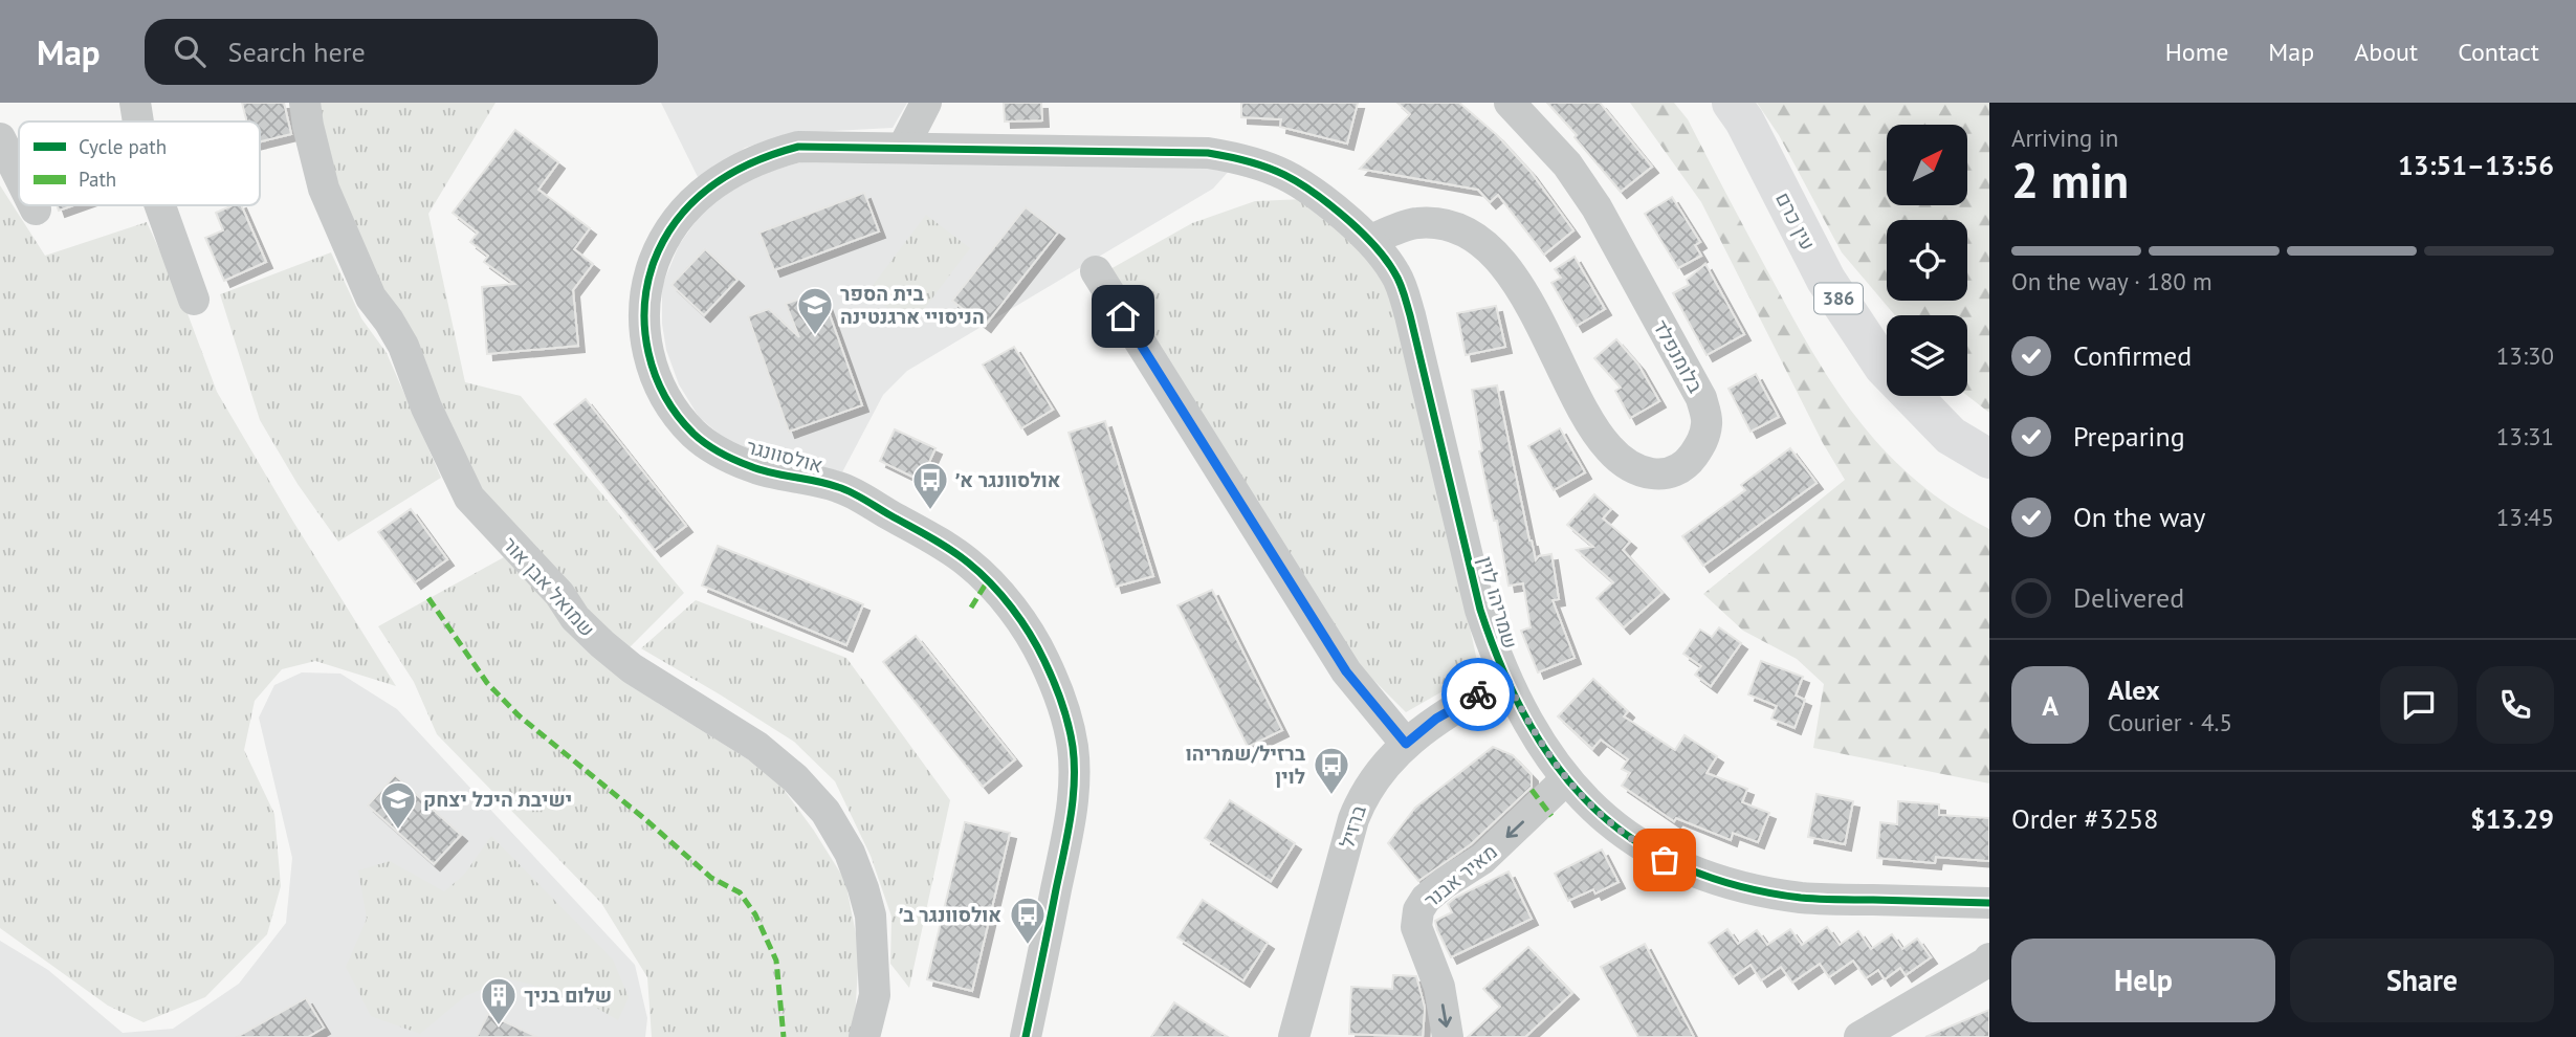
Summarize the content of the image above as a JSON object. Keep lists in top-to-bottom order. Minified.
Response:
{"streets":{"main road":["עין כרם","386"],"street":["בלומנפלד","אולסוונגר","שמואל אבן אור","שמריהו לוין","ברזיל","מאיר אבנר"]},"crossings":[["בלומנפלד","אולסוונגר"],["בלומנפלד","שמריהו לוין"],["אולסוונגר","שמריהו לוין"],["שמריהו לוין","ברזיל"],["שמריהו לוין","מאיר אבנר"]],"one_way":["מאיר אבנר"],"places":{"school or university":["בית הספר הניסויי ארגנטינה","ישיבת היכל יצחק"],"bus stop":["אולסוונגר א׳","ברזיל/שמריהו לוין","אולסוונגר ב׳"],"building":["שלום בניך"]},"legend":["Cycle path","Path"],"north":"top right","page":{"header":"Map","search":"Search here","nav":["Home","Map","About","Contact"],"heading":["2 min","Arriving in","13:51–13:56"],"panel":["Alex","Courier · 4.5","Order #3258","$13.29"],"bar":"On the way · 180 m","list":[["Confirmed","13:30"],["Preparing","13:31"],["On the way","13:45"],"Delivered"],"round":"A","buttons":["Help","Share"]}}
